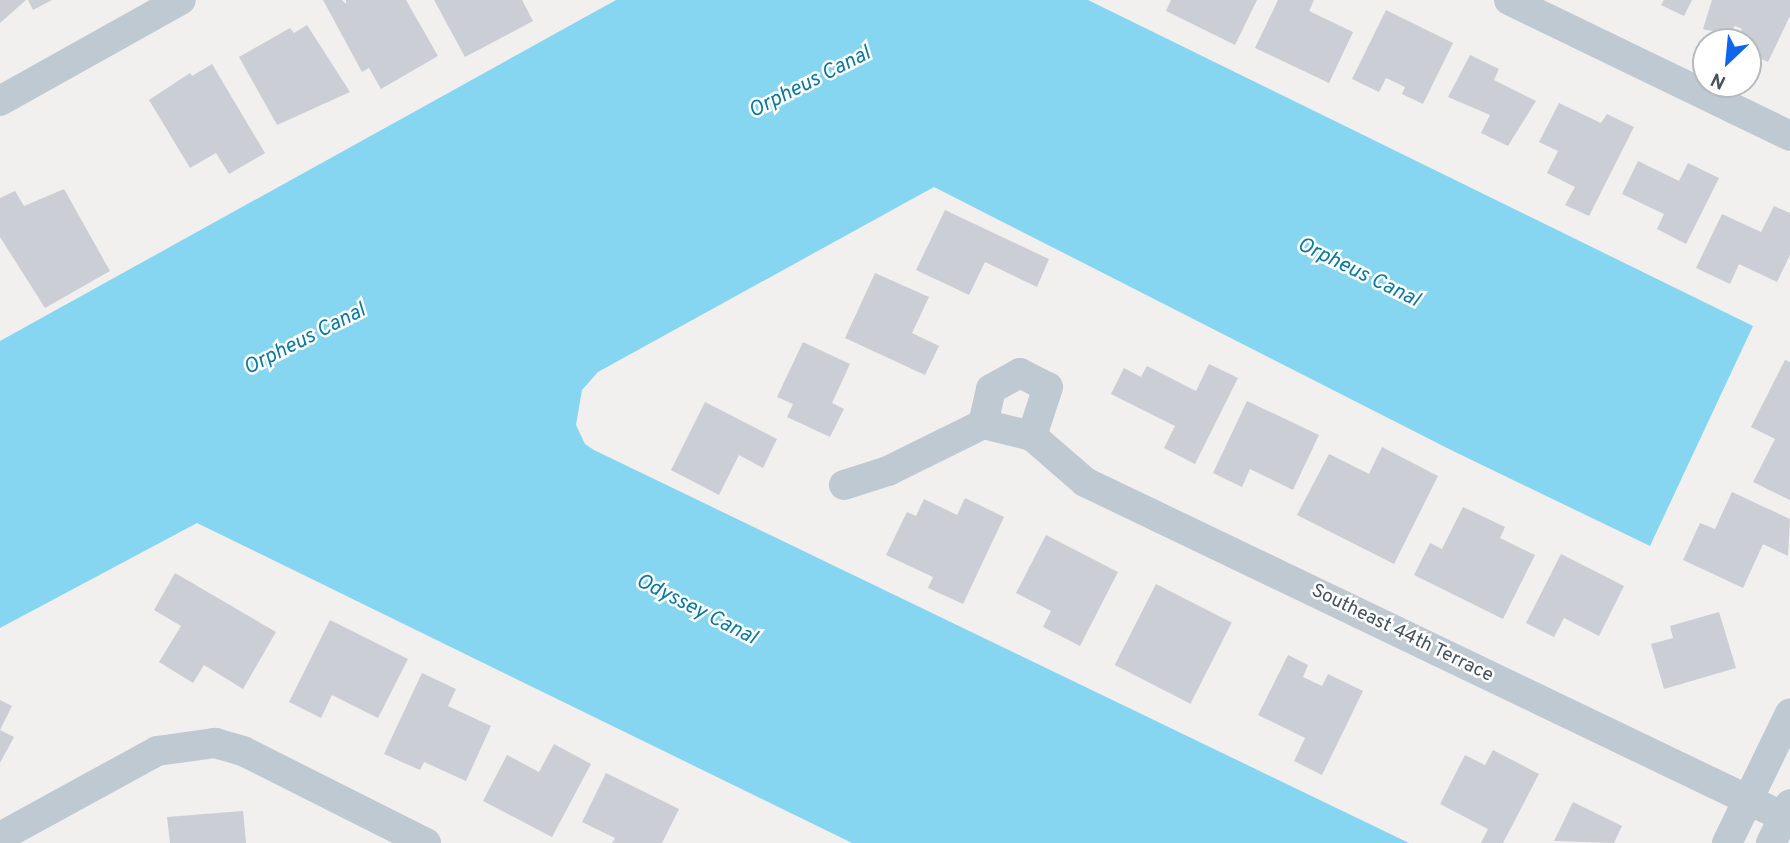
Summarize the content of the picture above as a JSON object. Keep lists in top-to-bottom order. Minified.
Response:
{"streets":{"street":["Southeast 44th Terrace"]},"water":["Orpheus Canal","Odyssey Canal"],"north":"bottom left"}
